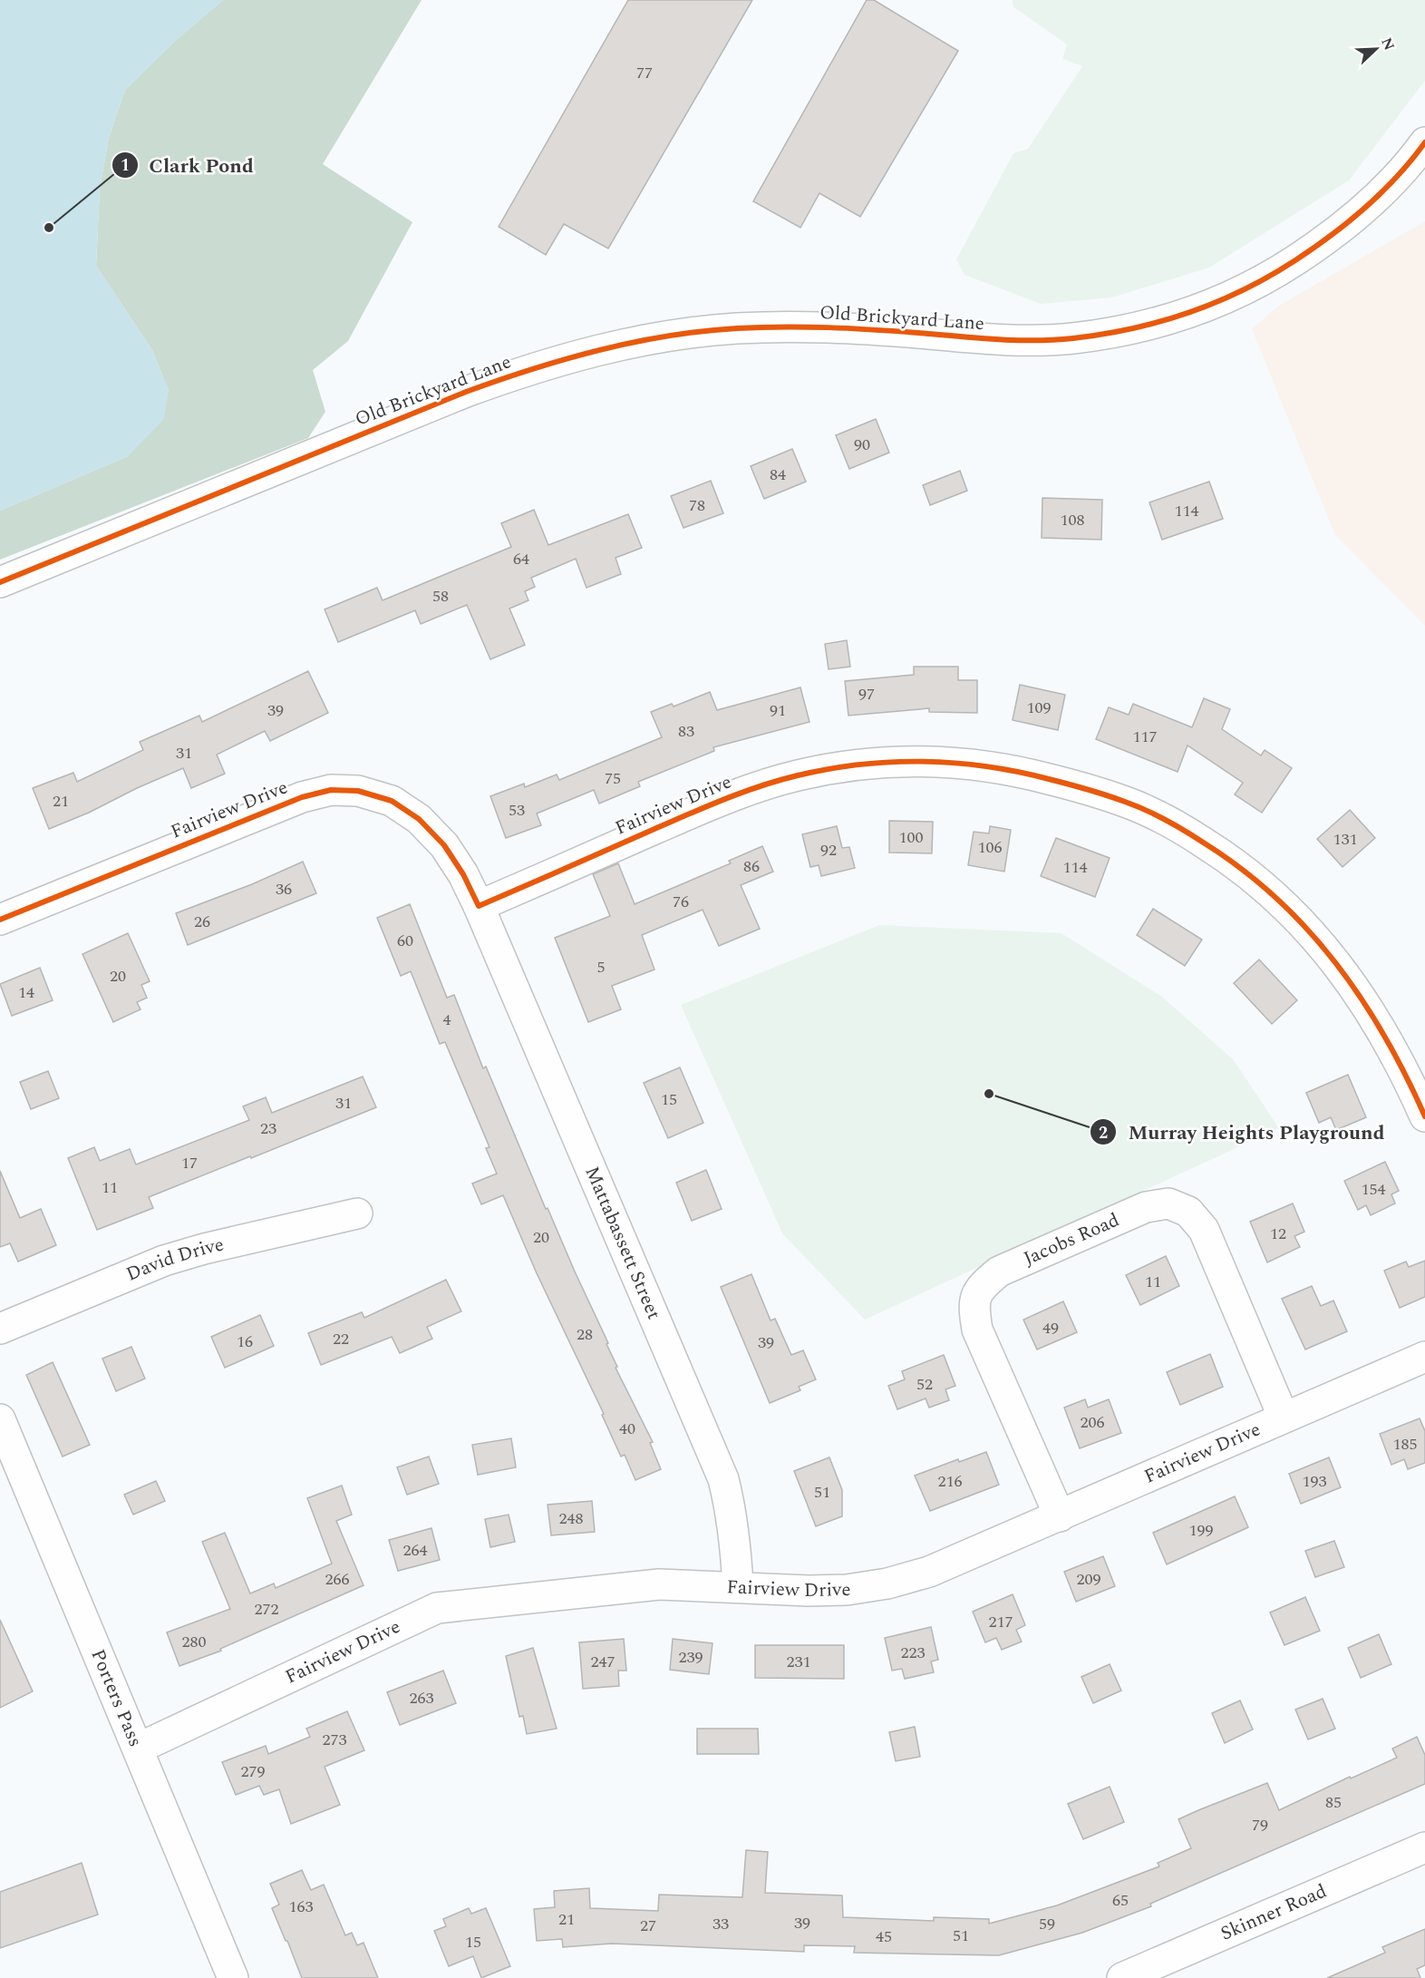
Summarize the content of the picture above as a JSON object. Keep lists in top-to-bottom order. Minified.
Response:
{"streets":{"street":["Old Brickyard Lane","Fairview Drive","Jacobs Road","Mattabassett Street","David Drive","Porters Pass","Skinner Road"]},"crossings":[["Fairview Drive","Jacobs Road"],["Fairview Drive","Mattabassett Street"],["Fairview Drive","Porters Pass"]],"places":["Clark Pond","Murray Heights Playground"],"house_numbers":["77","90","84","78","114","108","64","58","97","109","39","91","83","117","31","75","21","53","100","131","106","92","86","114","36","76","26","60","5","20","14","4","15","31","23","17","11","154","12","20","11","49","28","22","16","39","52","206","40","185","216","193","51","248","199","264","266","209","272","217","280","223","239","247","231","263","273","279","85","79","65","163","21","39","33","59","27","51","45","15"],"north":"top right"}
